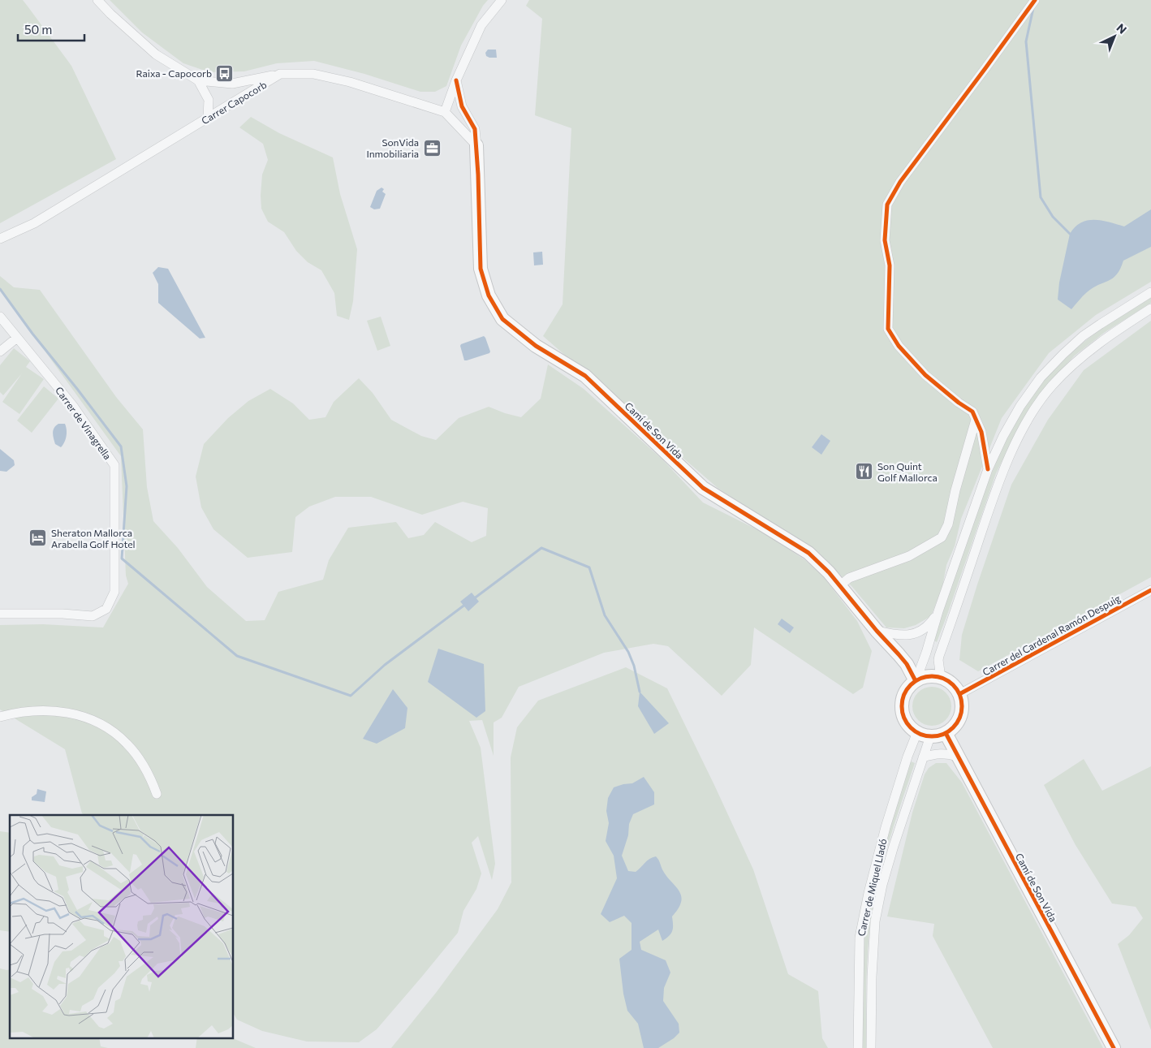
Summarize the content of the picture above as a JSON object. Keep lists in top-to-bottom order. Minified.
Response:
{"streets":{"street":["Carrer Capocorb","Carrer de Vinagrella","Camí de Son Vida","Carrer del Cardenal Ramón Despuig","Carrer de Miquel Lladó"]},"crossings":[["Camí de Son Vida","Carrer del Cardenal Ramón Despuig"],["Camí de Son Vida","Carrer de Miquel Lladó"],["Carrer del Cardenal Ramón Despuig","Carrer de Miquel Lladó"]],"places":{"bus stop":["Raixa - Capocorb"],"office":["SonVida Inmobiliaria"],"restaurant":["Son Quint Golf Mallorca"],"hotel":["Sheraton Mallorca Arabella Golf Hotel"]},"scale_bar":"50 m","north":"top right"}
